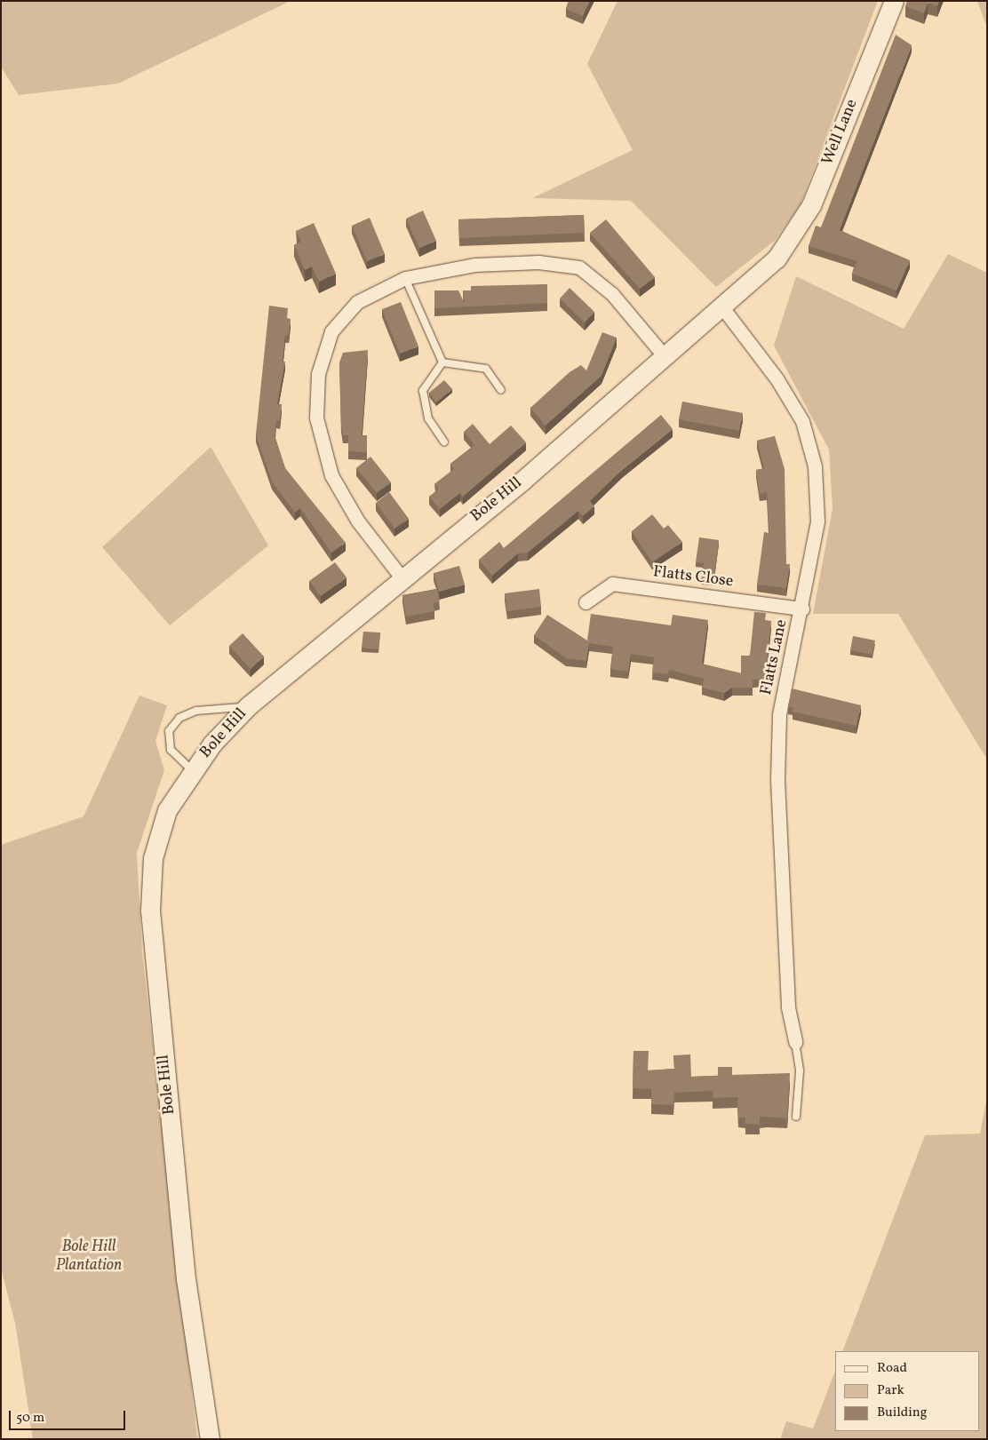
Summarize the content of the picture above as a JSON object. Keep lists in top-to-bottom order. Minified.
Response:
{"streets":{"street":["Well Lane","Bole Hill","Flatts Close","Flatts Lane"]},"crossings":[["Well Lane","Bole Hill"],["Bole Hill","Flatts Lane"],["Flatts Close","Flatts Lane"]],"parks":["Bole Hill Plantation"],"legend":["Road","Park","Building"],"scale_bar":"50 m"}
